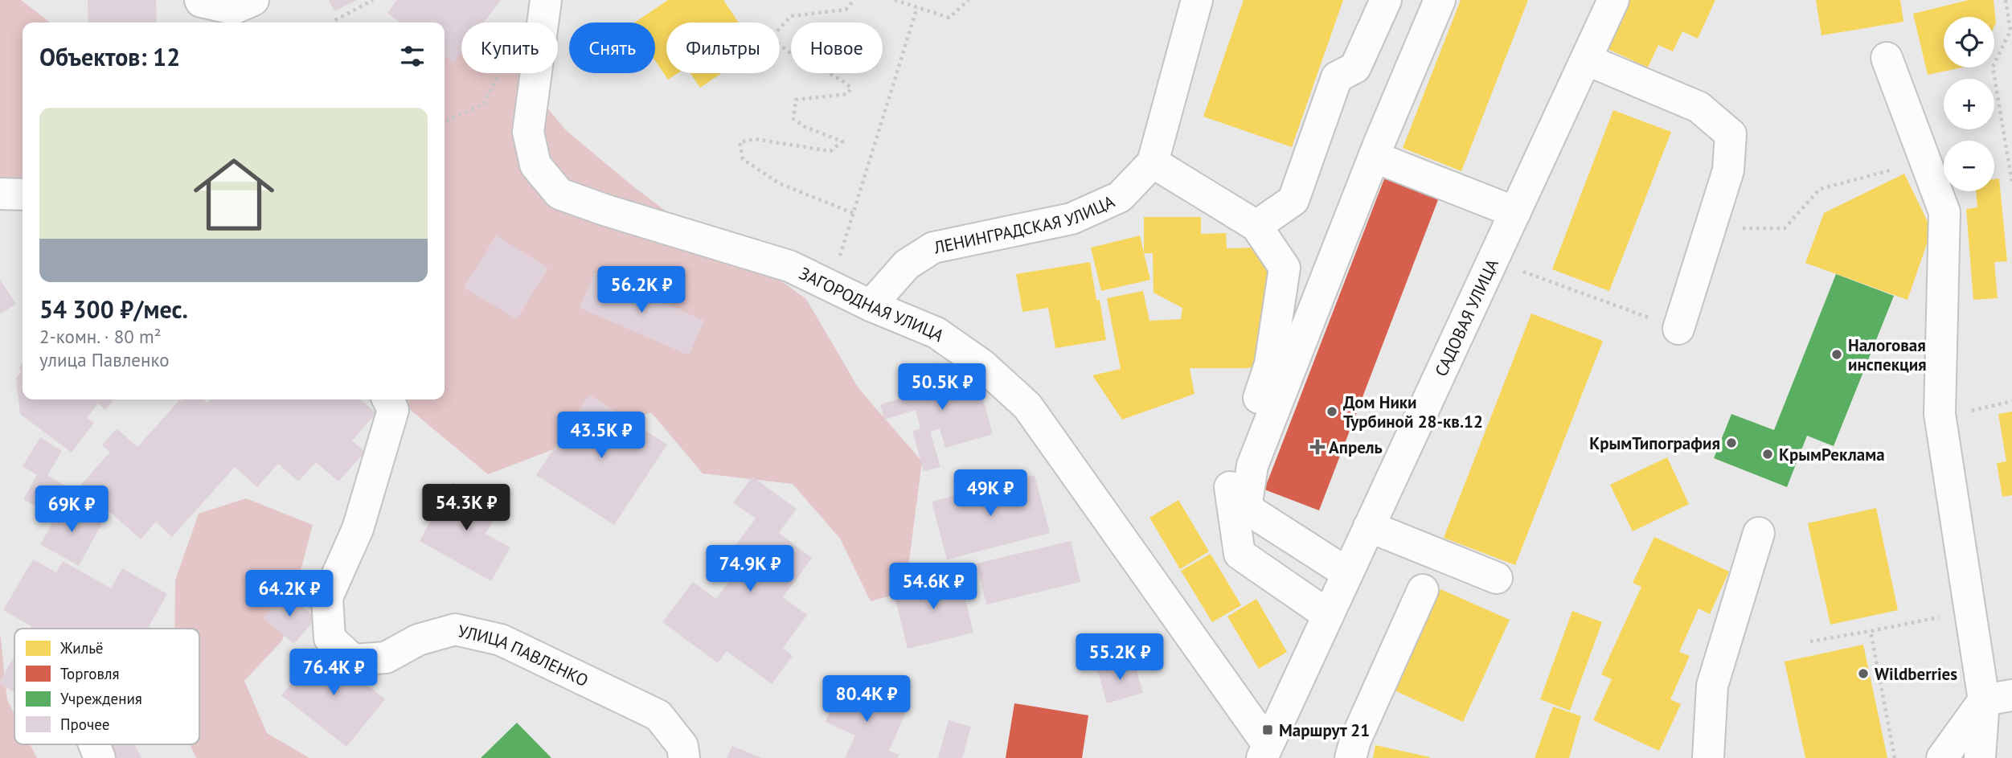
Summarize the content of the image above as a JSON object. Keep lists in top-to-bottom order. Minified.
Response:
{"streets":{"street":["ЛЕНИНГРАДСКАЯ УЛИЦА","ЗАГОРОДНАЯ УЛИЦА","САДОВАЯ УЛИЦА","УЛИЦА ПАВЛЕНКО"]},"crossings":[["ЛЕНИНГРАДСКАЯ УЛИЦА","ЗАГОРОДНАЯ УЛИЦА"],["ЗАГОРОДНАЯ УЛИЦА","САДОВАЯ УЛИЦА"]],"places":{"other":["Налоговая инспекция","Дом Ники Турбиной 28-кв.12","КрымТипография","КрымРеклама","Wildberries"],"health":["Апрель"],"transit":["Маршрут 21"]},"legend":["Жильё","Торговля","Учреждения","Прочее"],"page":{"map_buttons":["+","−"],"chip":["Купить","Снять","Фильтры","Новое"],"heading":"Объектов: 12","list":[{"name":"54 300 ₽/мес.","note":"2-комн. · 80 m² · улица Павленко"}],"price":["56.2K ₽","50.5K ₽","43.5K ₽","49K ₽","54.3K ₽","69K ₽","74.9K ₽","54.6K ₽","64.2K ₽","55.2K ₽","76.4K ₽","80.4K ₽"]}}
